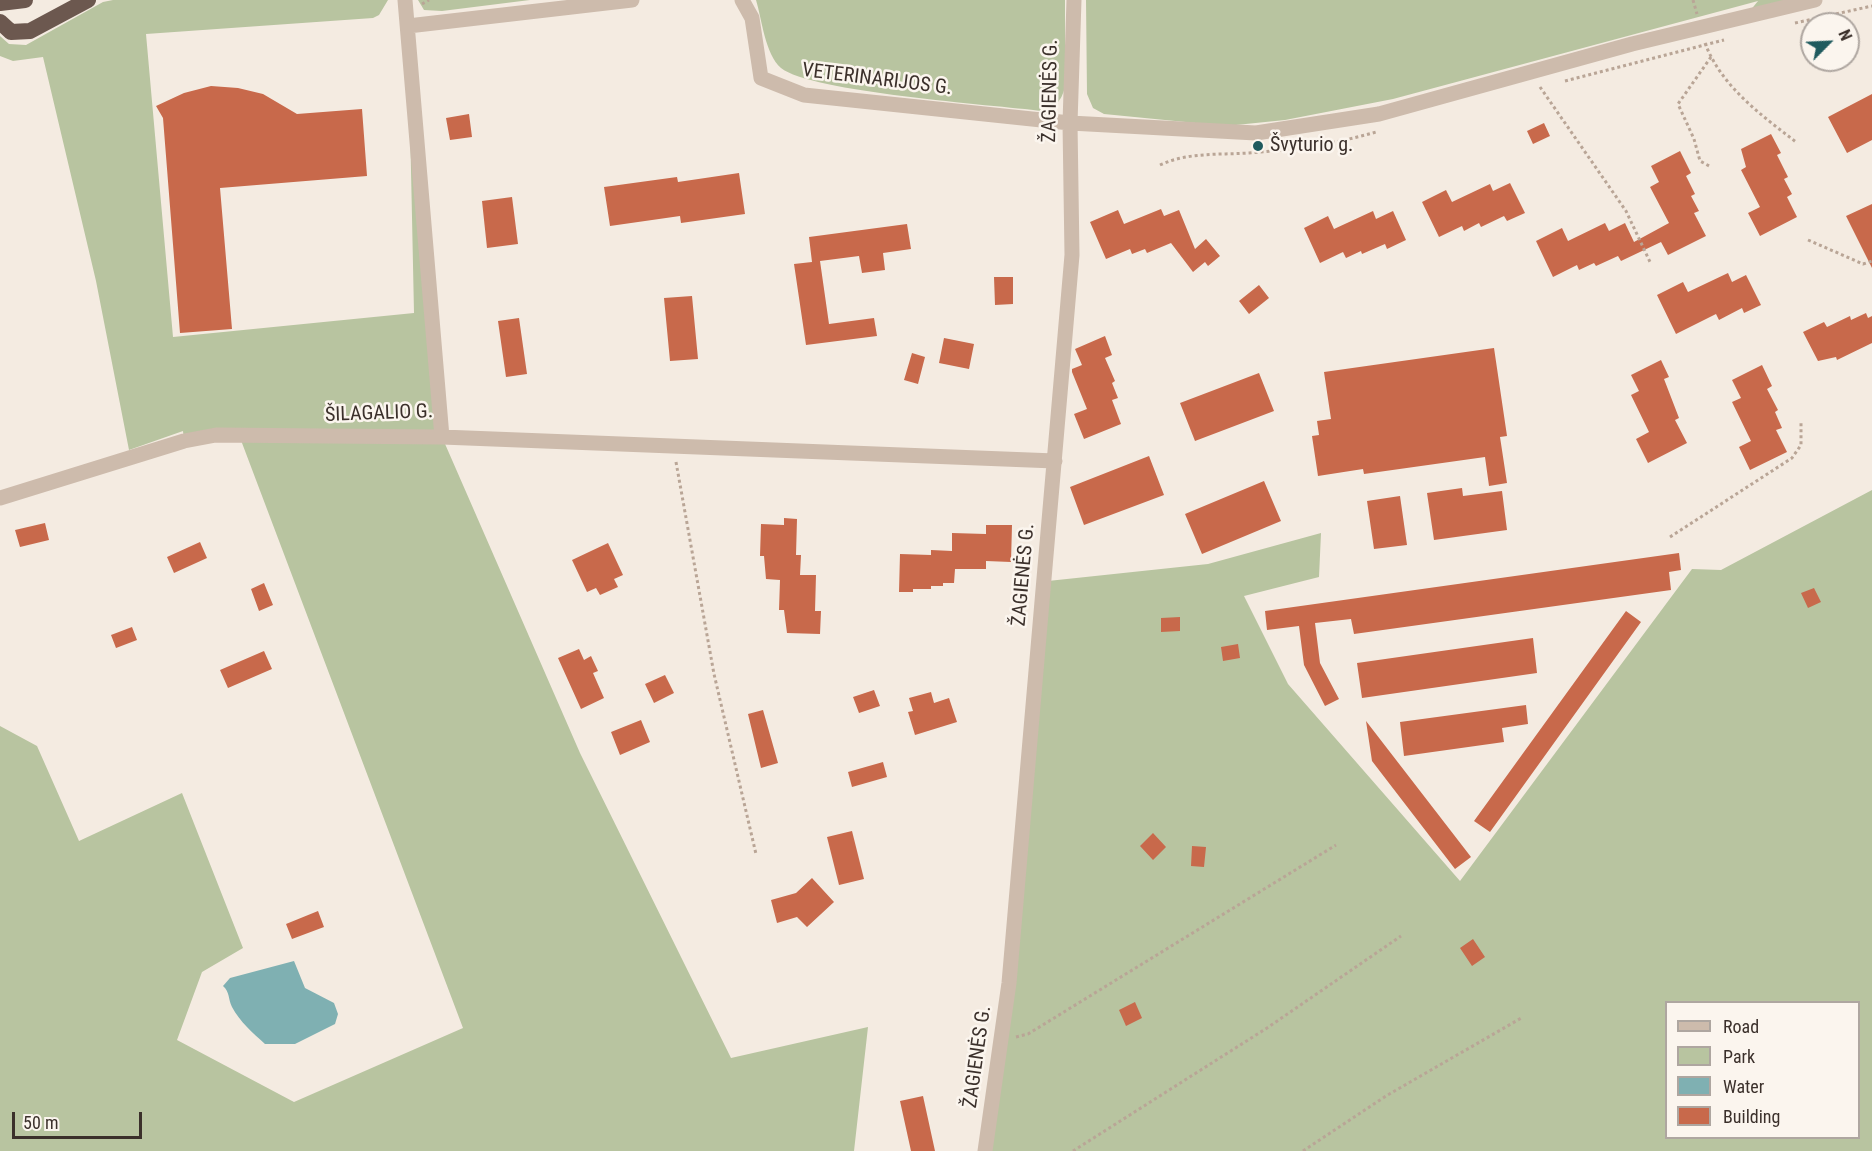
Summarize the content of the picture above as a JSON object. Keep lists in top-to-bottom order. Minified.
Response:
{"streets":{"street":["VETERINARIJOS G.","ŽAGIENĖS G.","ŠILAGALIO G."]},"crossings":[["VETERINARIJOS G.","ŽAGIENĖS G."]],"places":["Švyturio g."],"legend":["Road","Park","Water","Building"],"scale_bar":"50 m","north":"top right"}
